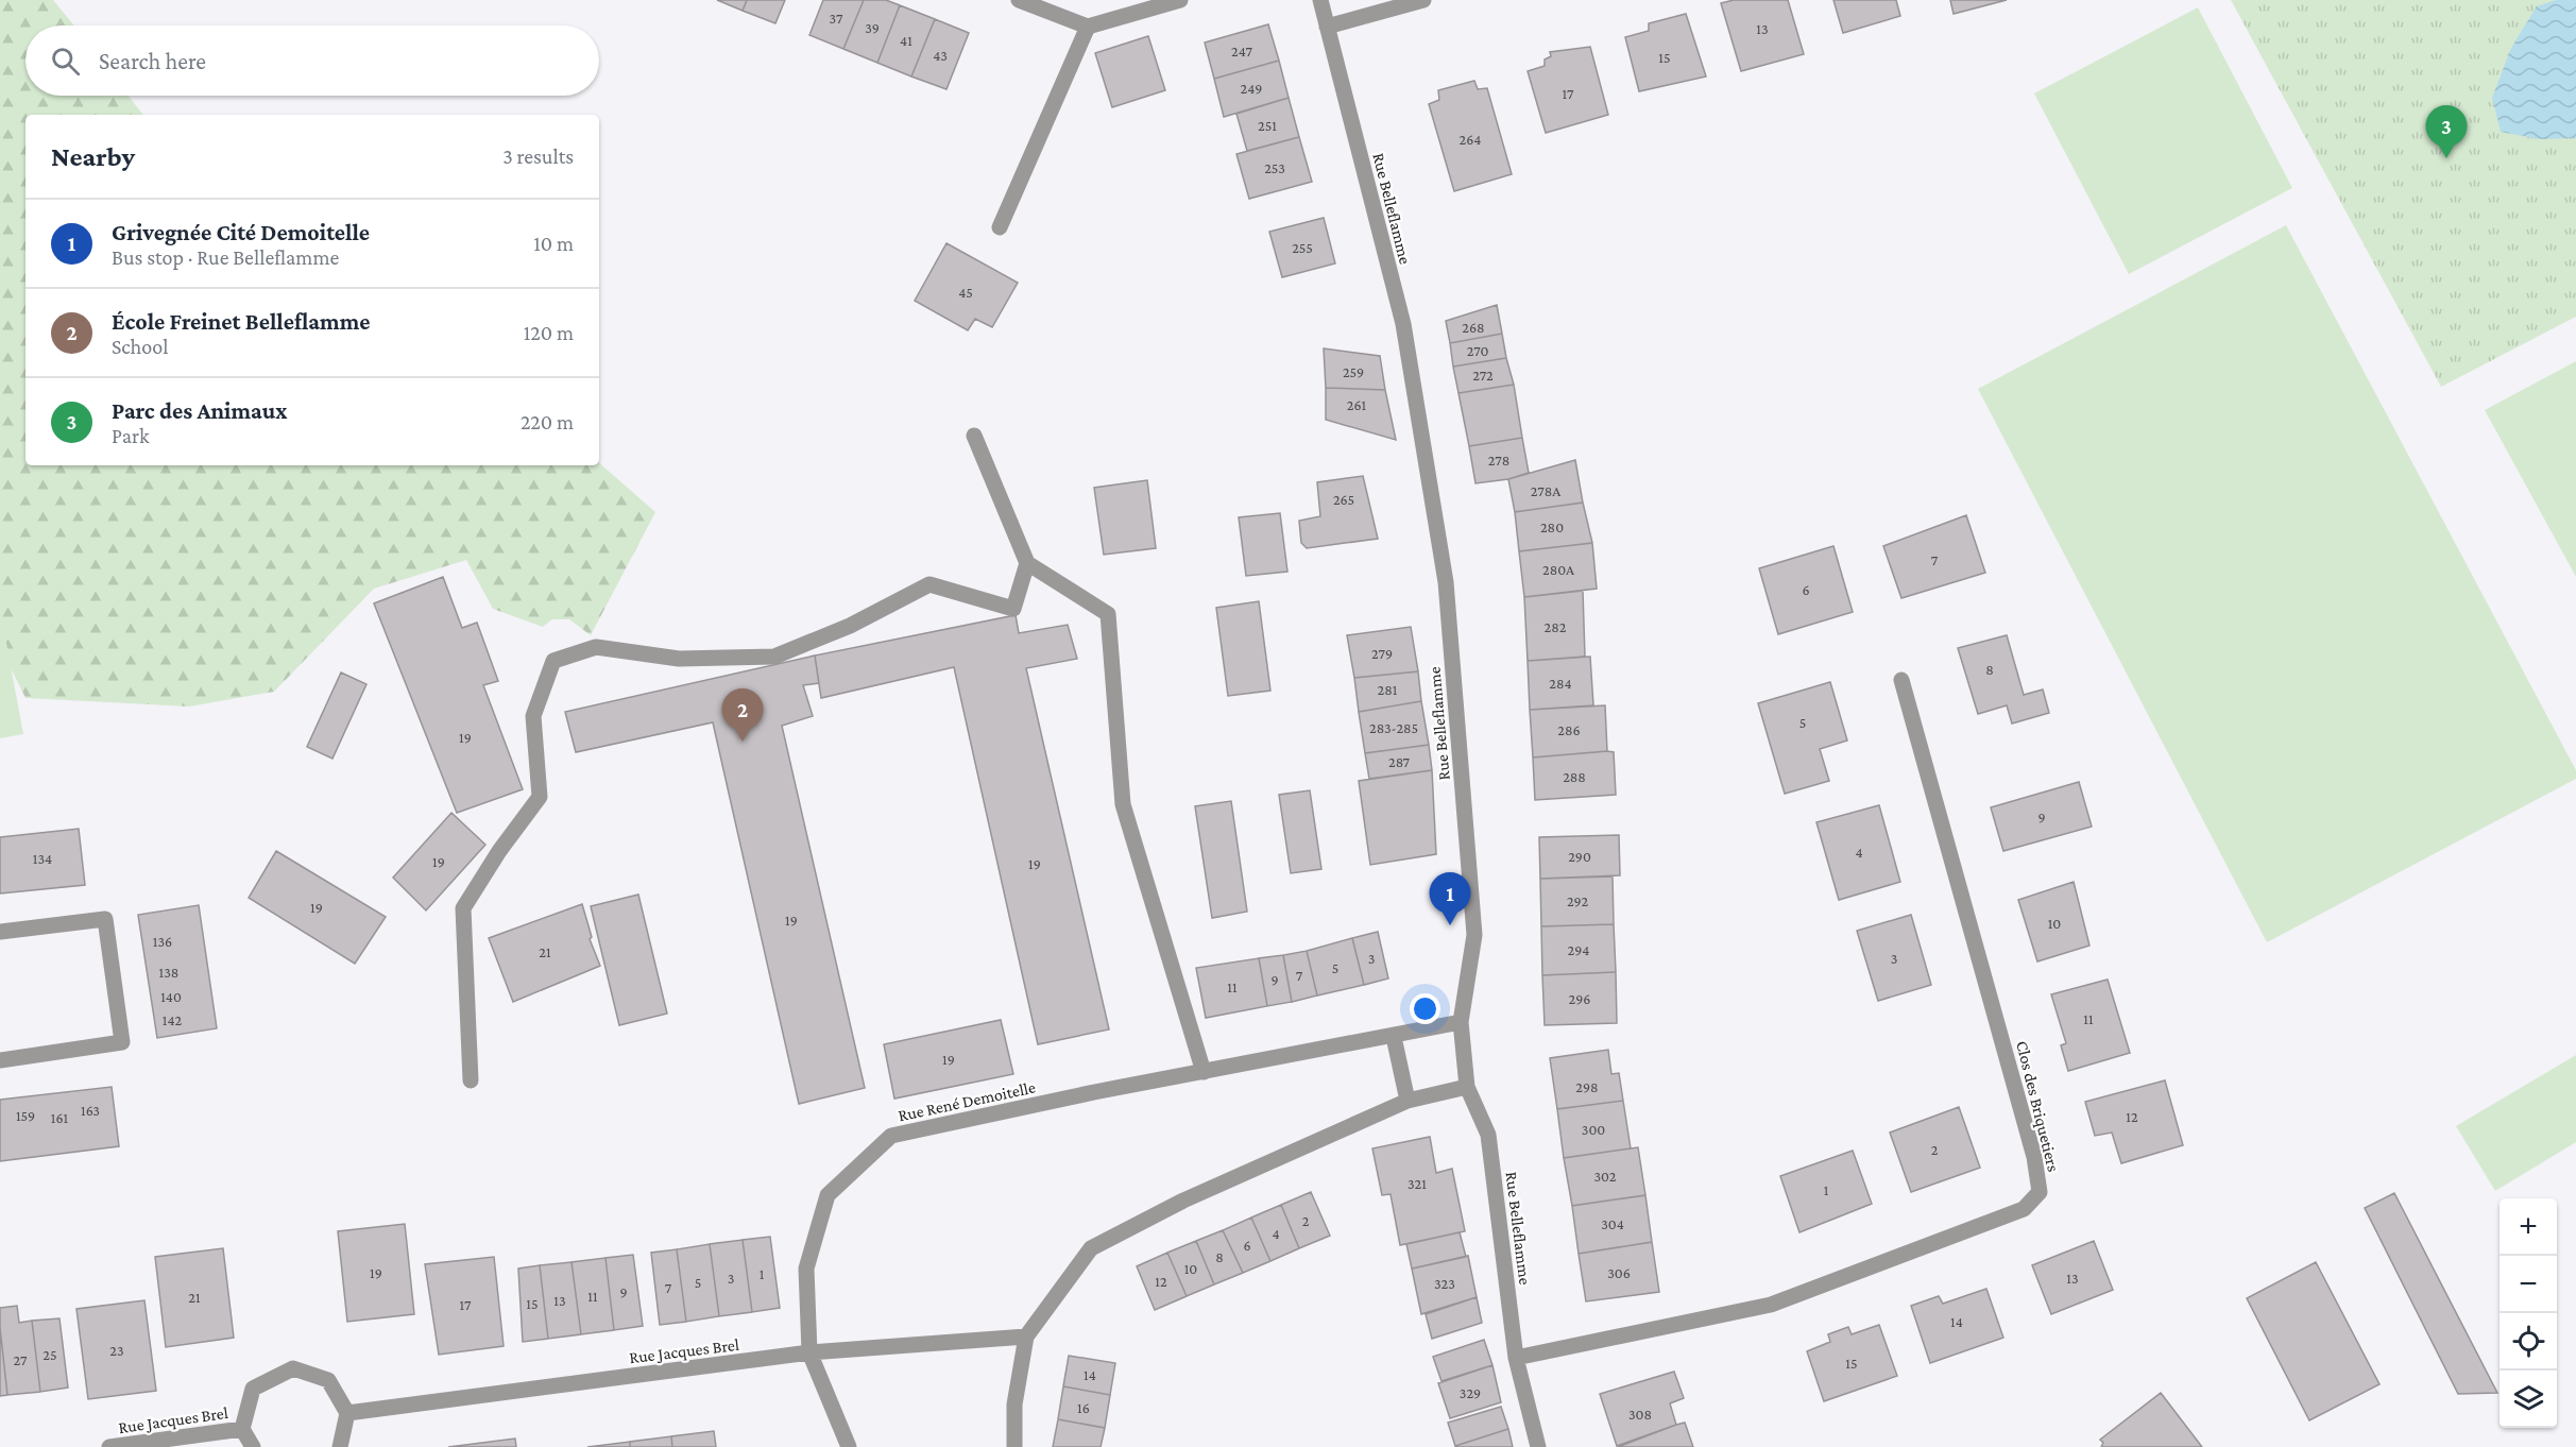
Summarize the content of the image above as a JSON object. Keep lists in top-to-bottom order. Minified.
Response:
{"streets":{"street":["Rue Belleflamme","Rue René Demoitelle","Clos des Briquetiers","Rue Jacques Brel"]},"crossings":[["Rue Belleflamme","Rue René Demoitelle"],["Rue Belleflamme","Clos des Briquetiers"],["Rue René Demoitelle","Rue Jacques Brel"]],"house_numbers":["37","39","13","41","247","43","15","249","17","251","264","253","255","45","268","270","259","272","261","278","278A","265","280","7","280A","6","282","279","8","284","281","5","283-285","286","19","287","288","9","4","290","134","19","19","292","19","19","10","136","294","21","3","3","5","138","7","9","11","140","296","11","142","19","298","163","159","12","161","300","2","302","321","1","2","304","4","6","8","10","19","306","1","3","13","12","5","323","7","9","11","21","13","15","17","14","23","25","27","15","14","329","16","308"],"page":{"search":"Search here","pins":["3","2","1"],"heading":["Nearby","3 results"],"list":[{"mark":"1","name":"Grivegnée Cité Demoitelle","note":"Bus stop · Rue Belleflamme","value":"10 m"},{"mark":"2","name":"École Freinet Belleflamme","note":"School","value":"120 m"},{"mark":"3","name":"Parc des Animaux","note":"Park","value":"220 m"}],"map_buttons":["+","−"]}}
